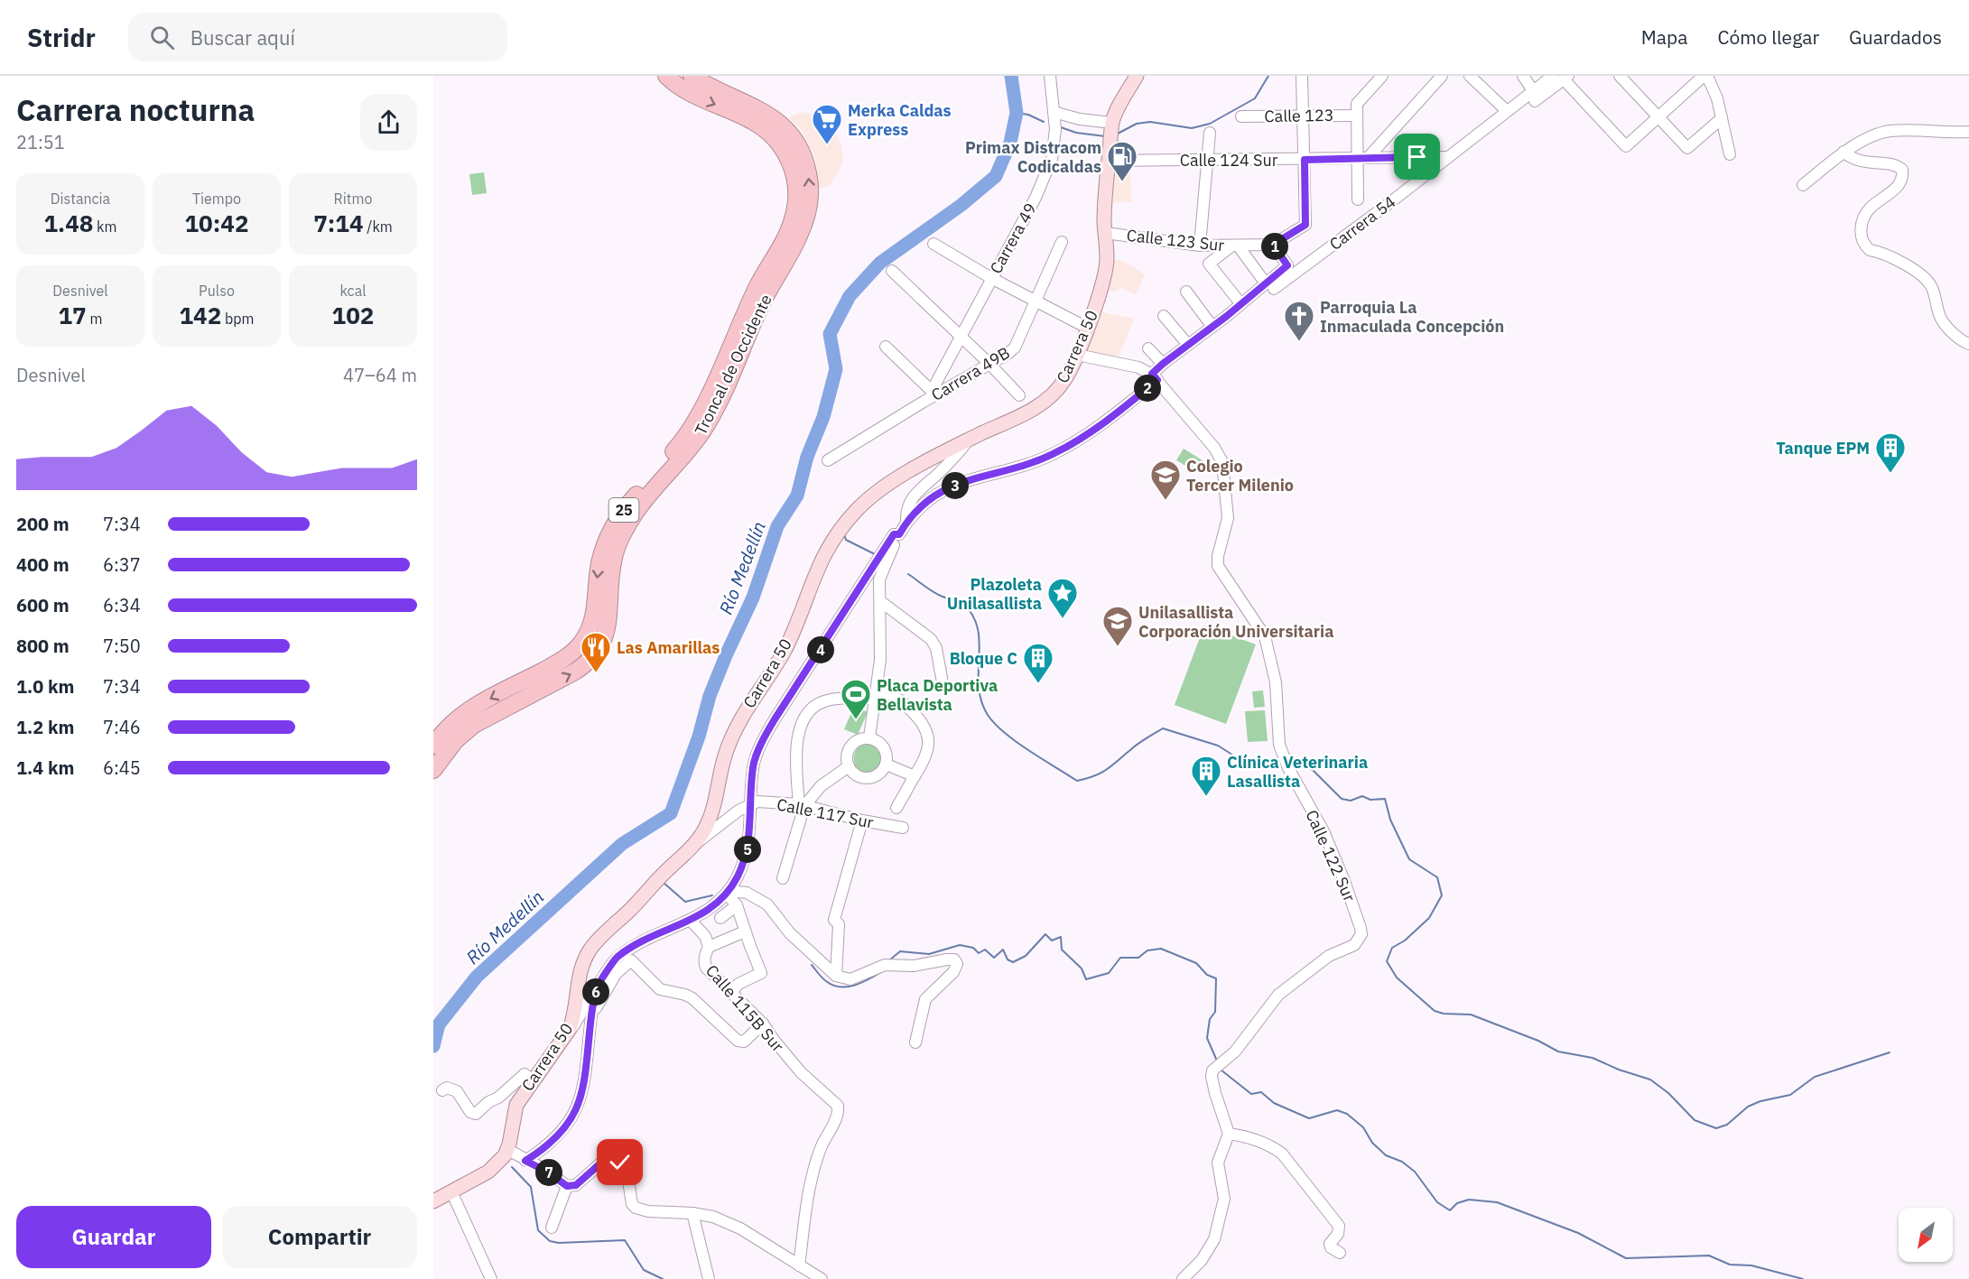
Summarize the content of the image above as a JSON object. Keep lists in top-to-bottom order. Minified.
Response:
{"streets":{"highway":["Troncal de Occidente","25"],"main road":["Carrera 50"],"street":["Calle 123","Calle 124 Sur","Carrera 54","Carrera 49","Calle 123 Sur","Carrera 49B","Calle 117 Sur","Calle 122 Sur","Calle 115B Sur"]},"crossings":[["Calle 124 Sur","Carrera 54"],["Calle 124 Sur","Calle 123 Sur"],["Calle 124 Sur","Carrera 50"],["Carrera 54","Calle 123 Sur"],["Carrera 54","Calle 122 Sur"],["Carrera 49","Carrera 49B"],["Calle 123 Sur","Carrera 50"],["Carrera 50","Calle 117 Sur"]],"water":["Río Medellín"],"places":{"supermarket":["Merka Caldas Express"],"fuel station":["Primax Distracom Codicaldas"],"church":["Parroquia La Inmaculada Concepción"],"building":["Tanque EPM","Bloque C","Clínica Veterinaria Lasallista"],"school or university":["Colegio Tercer Milenio","Unilasallista Corporación Universitaria"],"place":["Plazoleta Unilasallista"],"restaurant":["Las Amarillas"],"sports":["Placa Deportiva Bellavista"]},"north":"bottom left","page":{"header":"Stridr","search":"Buscar aquí","nav":["Mapa","Cómo llegar","Guardados"],"heading":["Carrera nocturna","21:51"],"stats":[["Distancia","1.48 km"],["Tiempo","10:42"],["Ritmo","7:14 /km"],["Desnivel","17 m"],["Pulso","142 bpm"],["kcal","102"]],"pins":["1","2","3","4","5","6","7"],"chart":["Desnivel","47–64 m"],"list":[{"name":"200 m","note":"7:34"},{"name":"400 m","note":"6:37"},{"name":"600 m","note":"6:34"},{"name":"800 m","note":"7:50"},{"name":"1.0 km","note":"7:34"},{"name":"1.2 km","note":"7:46"},{"name":"1.4 km","note":"6:45"}],"buttons":["Guardar","Compartir"]}}
